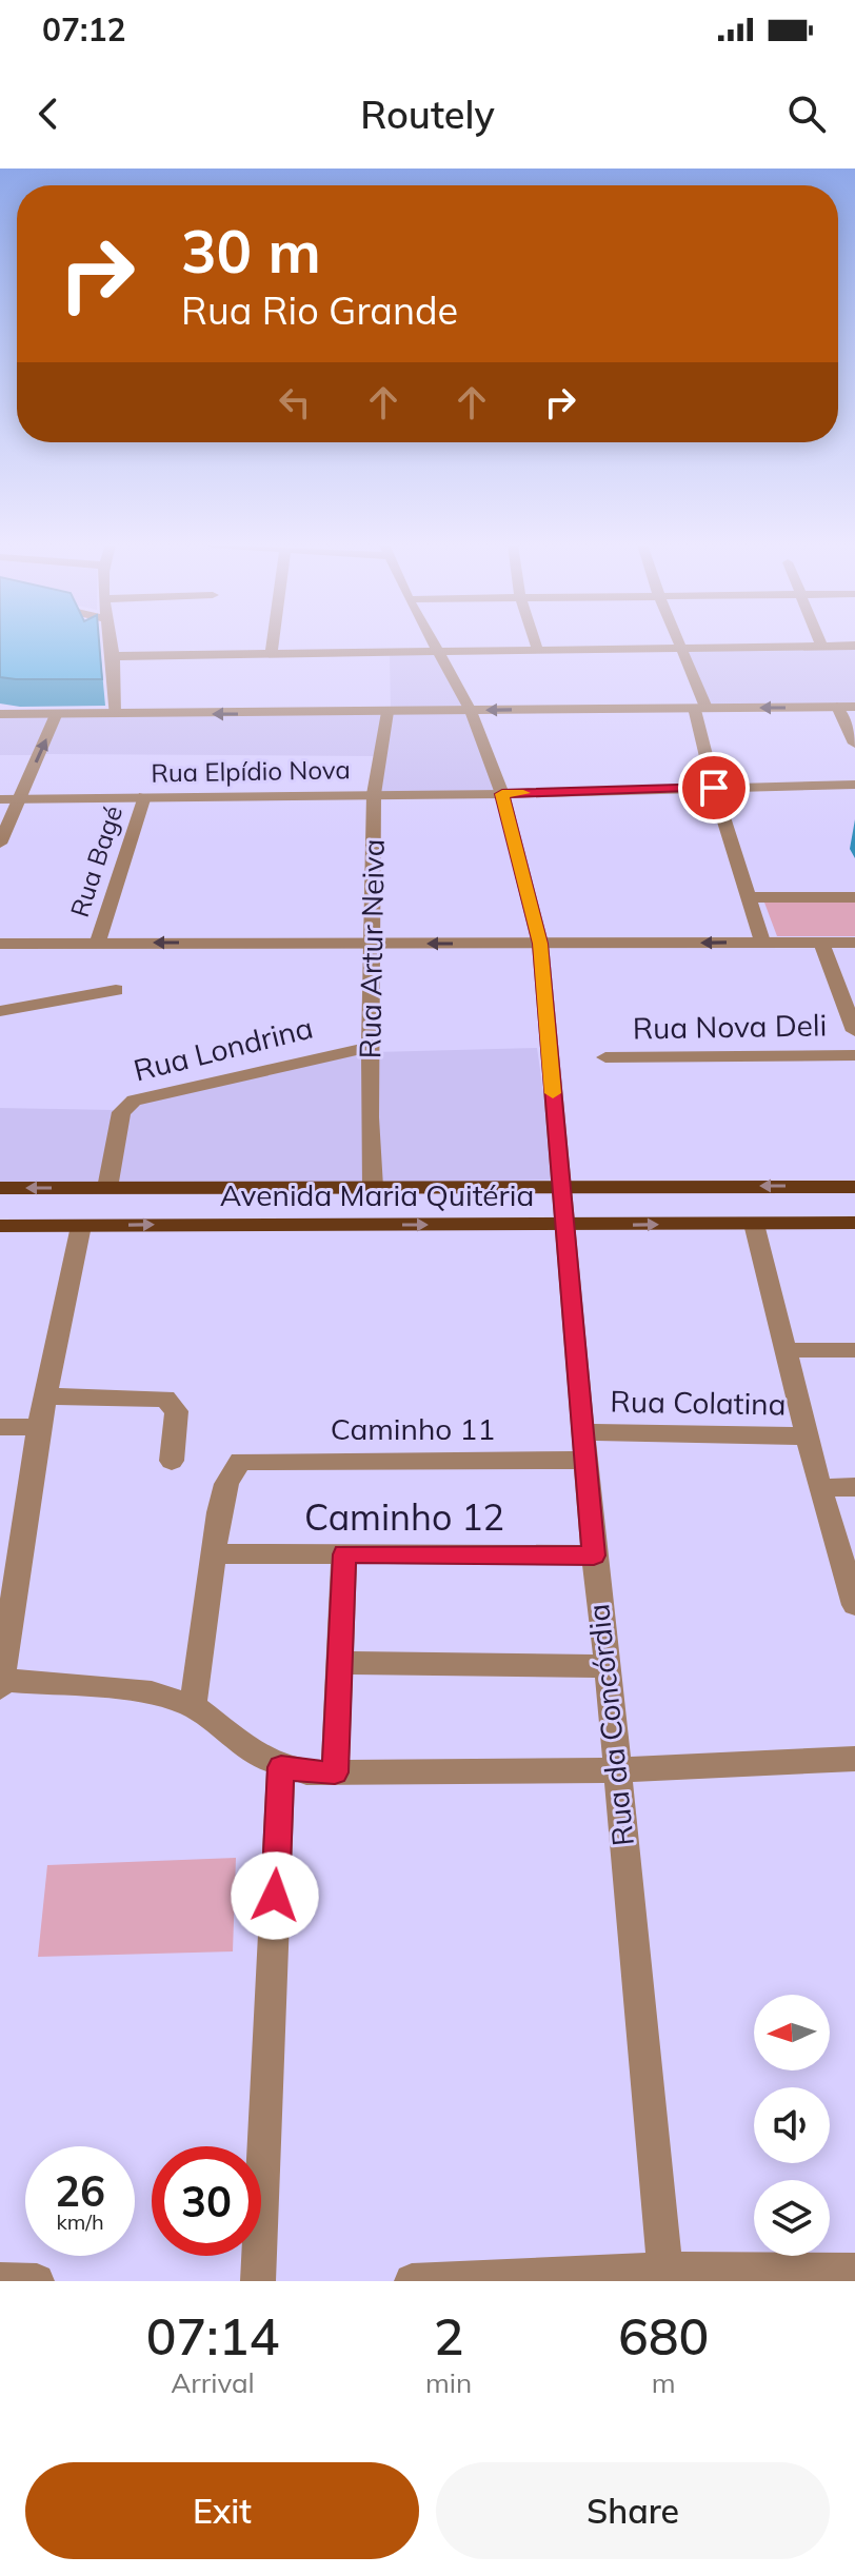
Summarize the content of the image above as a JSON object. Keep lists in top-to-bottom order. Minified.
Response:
{"streets":{"main road":["Avenida Maria Quitéria"],"street":["Rua Elpídio Nova","Rua Bagé","Rua Artur Neiva","Rua Nova Deli","Rua Londrina","Rua Colatina","Caminho 11","Caminho 12","Rua da Concórdia"]},"crossings":[["Rua Elpídio Nova","Rua Bagé"],["Rua Elpídio Nova","Rua Artur Neiva"],["Rua Elpídio Nova","Rua da Concórdia"],["Rua Artur Neiva","Rua Londrina"],["Rua Artur Neiva","Avenida Maria Quitéria"],["Rua Londrina","Avenida Maria Quitéria"],["Avenida Maria Quitéria","Rua da Concórdia"],["Rua Colatina","Caminho 11"],["Rua Colatina","Rua da Concórdia"],["Caminho 11","Caminho 12"],["Caminho 11","Rua da Concórdia"],["Caminho 12","Rua da Concórdia"]],"north":"left","page":{"status":"07:12","header":"Routely","turn":["30 m","Rua Rio Grande"],"speed":"26 km/h","limit":"30","eta":["07:14","Arrival","2","min","680","m"],"buttons":["Exit","Share"]}}
